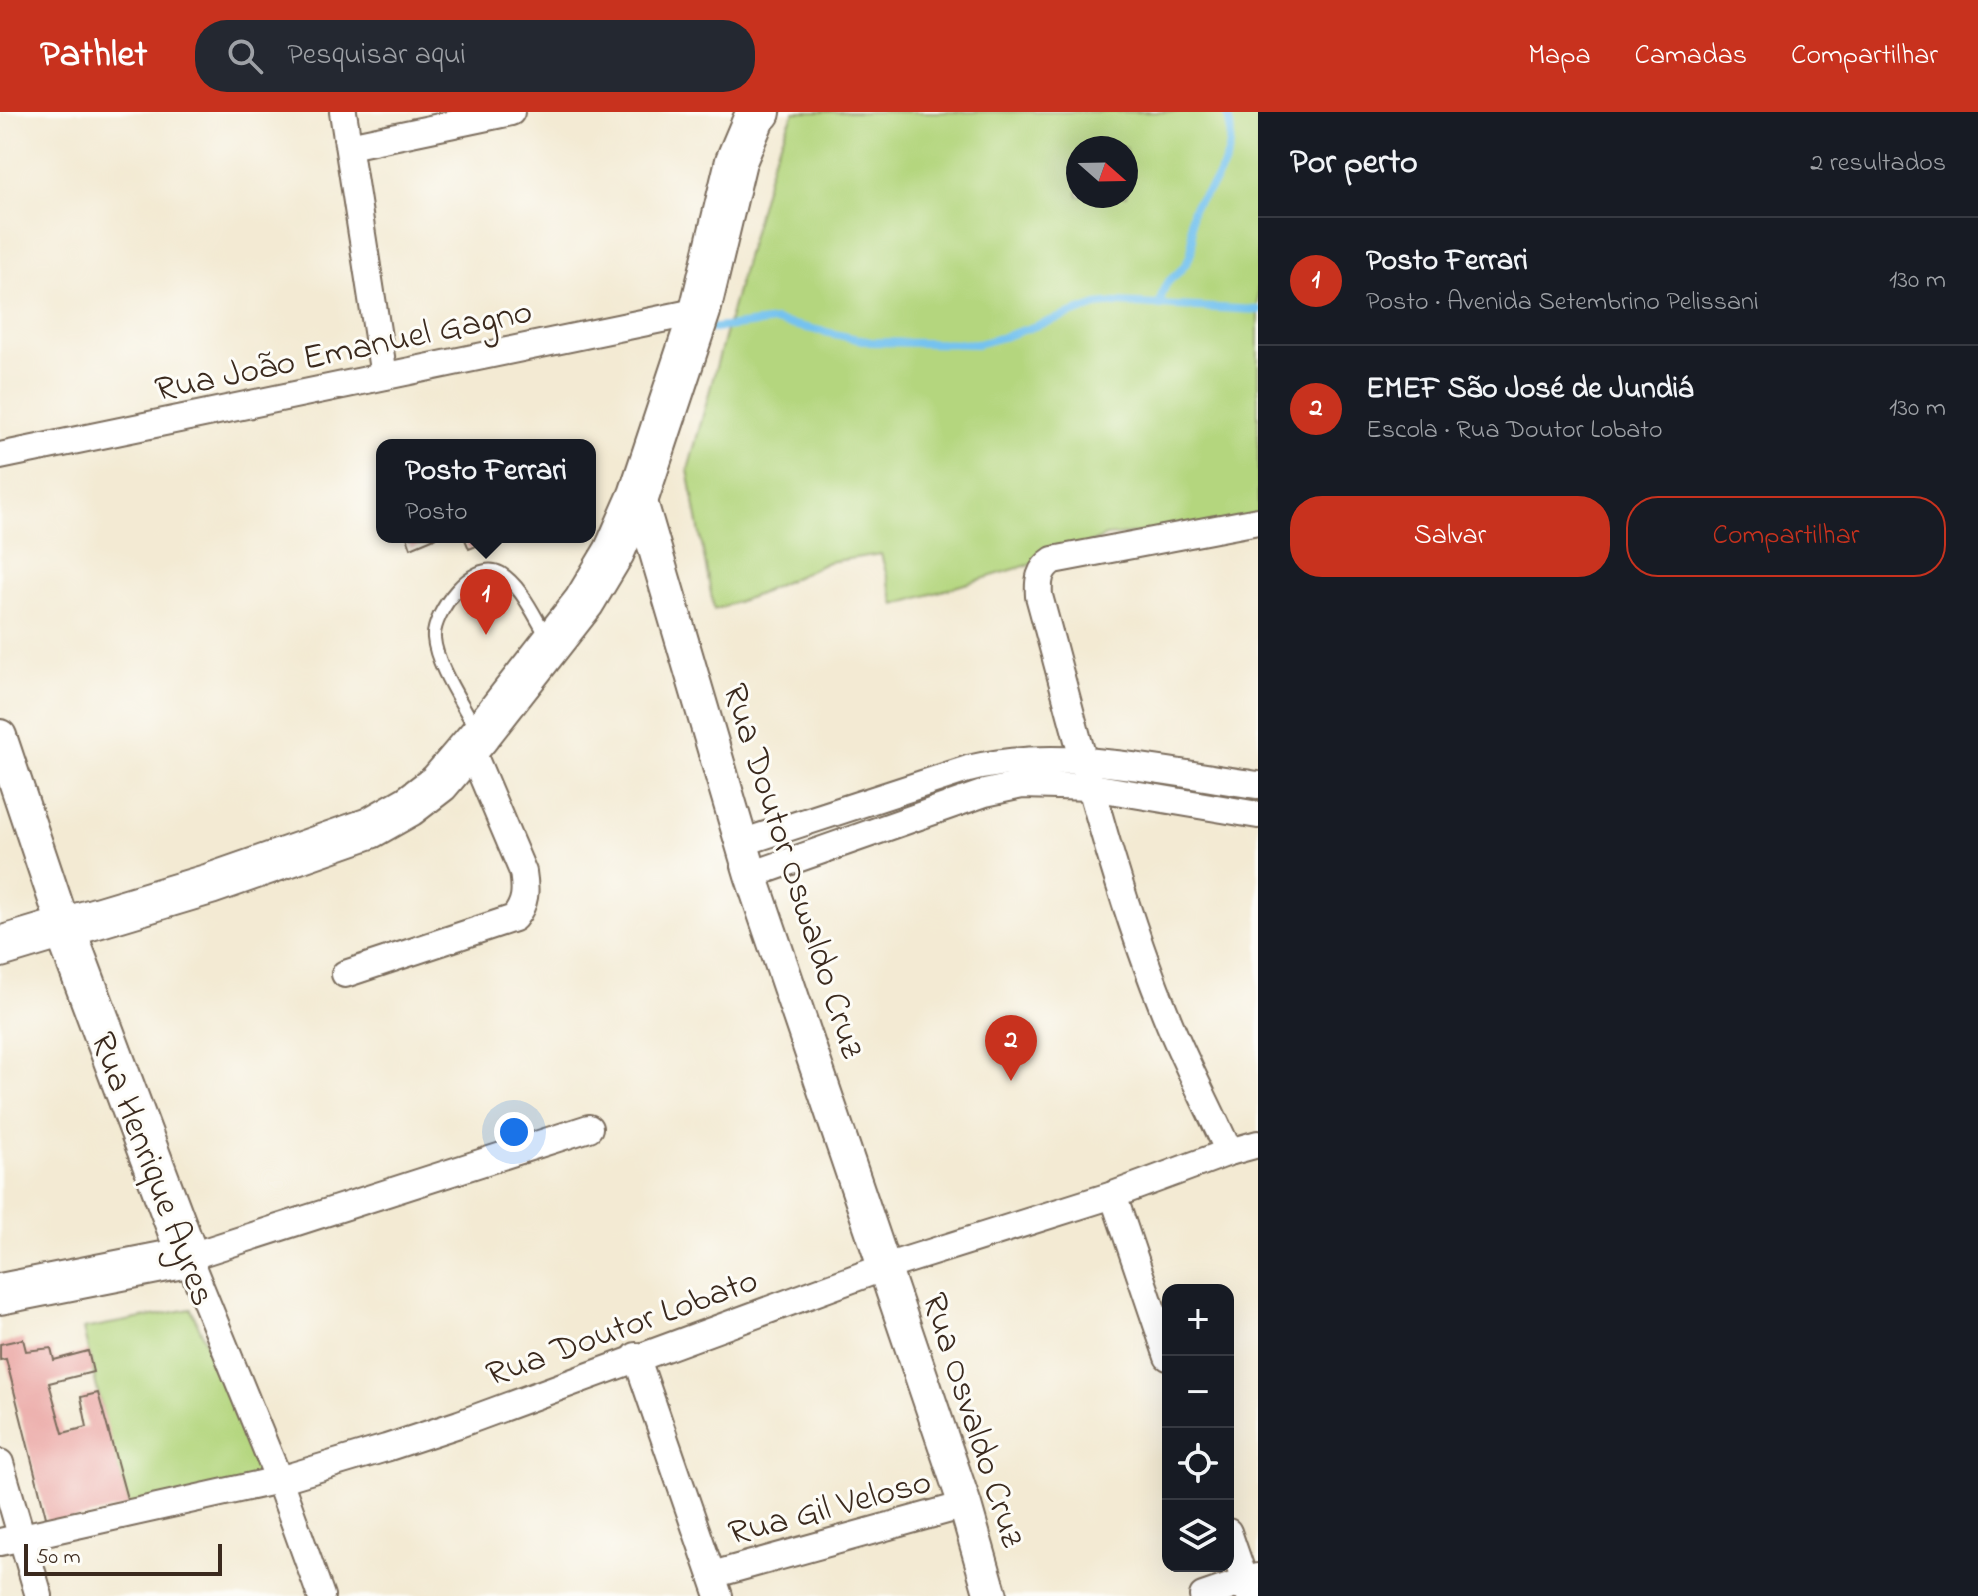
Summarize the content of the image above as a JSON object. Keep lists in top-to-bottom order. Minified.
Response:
{"streets":{"main road":["Rua Henrique Ayres"],"street":["Rua João Emanuel Gagno","Rua Doutor Oswaldo Cruz","Rua Doutor Lobato","Rua Osvaldo Cruz","Rua Gil Veloso"]},"crossings":[["Rua Doutor Oswaldo Cruz","Rua Doutor Lobato"],["Rua Doutor Oswaldo Cruz","Rua Osvaldo Cruz"],["Rua Henrique Ayres","Rua Doutor Lobato"],["Rua Doutor Lobato","Rua Osvaldo Cruz"],["Rua Osvaldo Cruz","Rua Gil Veloso"]],"scale_bar":"50 m","north":"right","page":{"header":"Pathlet","search":"Pesquisar aqui","nav":["Mapa","Camadas","Compartilhar"],"heading":["Por perto","2 resultados"],"list":[{"mark":"1","name":"Posto Ferrari","note":"Posto · Avenida Setembrino Pelissani","value":"130 m"},{"mark":"2","name":"EMEF São José de Jundiá","note":"Escola · Rua Doutor Lobato","value":"130 m"}],"popup":["Posto Ferrari","Posto"],"buttons":["Salvar","Compartilhar"],"pins":["1","2"],"map_buttons":["+","−"],"scale":"50 m"}}
